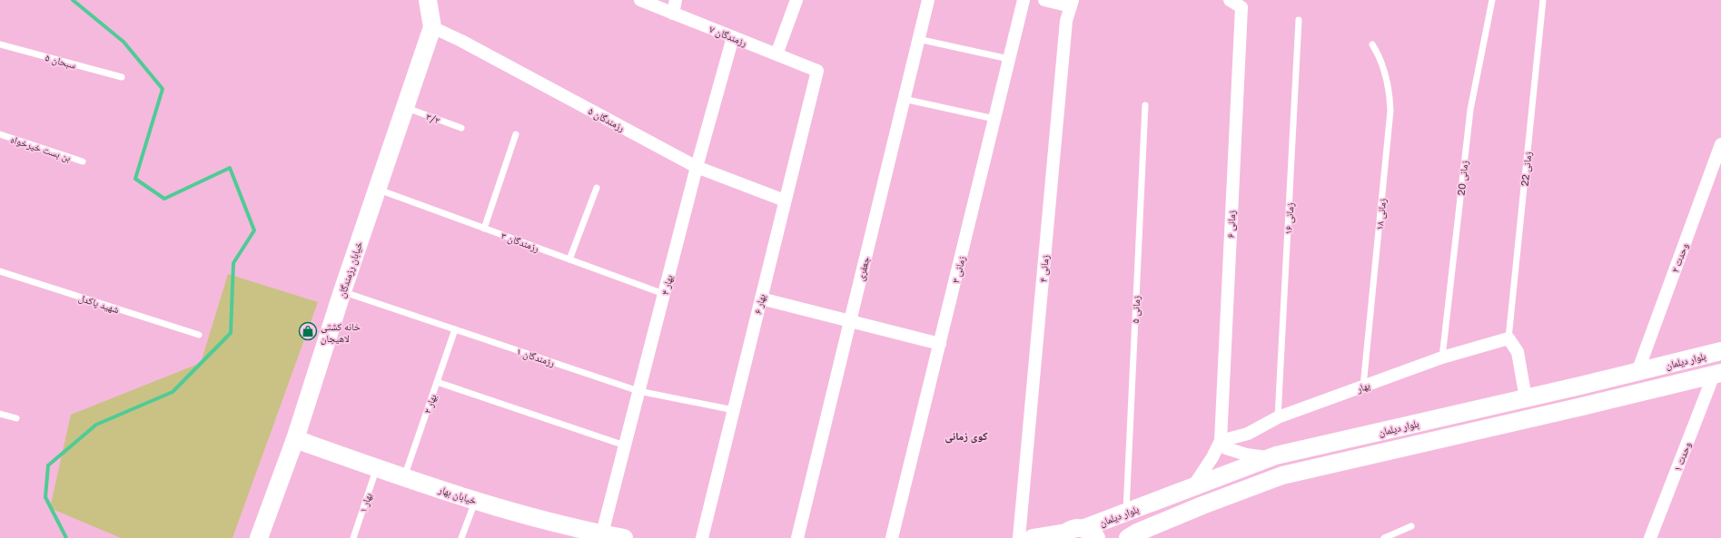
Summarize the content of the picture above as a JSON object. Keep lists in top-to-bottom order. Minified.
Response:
{"streets":{"main road":["خیابان رزمندگان","بلوار دیلمان","خیابان بهار"],"street":["رزمندگان ۷","رزمندگان ۵","زمانی ۶","وحدت ۲","جعفری","زمانی ۴","زمانی ۳","بهار ۴","بهار ۶","بهار","وحدت ۱"],"lane":["سبحان ۵","۳/۲","بن بست خیرخواه","زمانی 22","زمانی 20","زمانی ۱۸","زمانی ۱۶","رزمندگان ۳","شهید پاکدل","زمانی ۵","رزمندگان ۱","بهار ۲","بهار ۱"]},"crossings":[["رزمندگان ۷","بهار ۴"],["رزمندگان ۷","بهار ۶"],["۳/۲","خیابان رزمندگان"],["رزمندگان ۵","خیابان رزمندگان"],["رزمندگان ۵","بهار ۴"],["رزمندگان ۵","بهار ۶"],["زمانی 22","بهار"],["زمانی 20","بهار"],["زمانی ۱۸","بهار"],["زمانی ۱۶","بهار"],["زمانی ۶","بهار"],["رزمندگان ۳","خیابان رزمندگان"],["رزمندگان ۳","بهار ۴"],["وحدت ۲","بلوار دیلمان"],["خیابان رزمندگان","رزمندگان ۱"],["خیابان رزمندگان","خیابان بهار"],["بهار ۴","رزمندگان ۱"],["بهار ۴","خیابان بهار"],["بهار ۶","رزمندگان ۱"],["زمانی ۵","بلوار دیلمان"],["رزمندگان ۱","بهار ۲"],["بلوار دیلمان","وحدت ۱"],["بهار ۲","خیابان بهار"],["خیابان بهار","بهار ۱"]],"districts":["کوی زمانی"],"places":{"shop":["خانه کشتی لاهیجان"]}}
